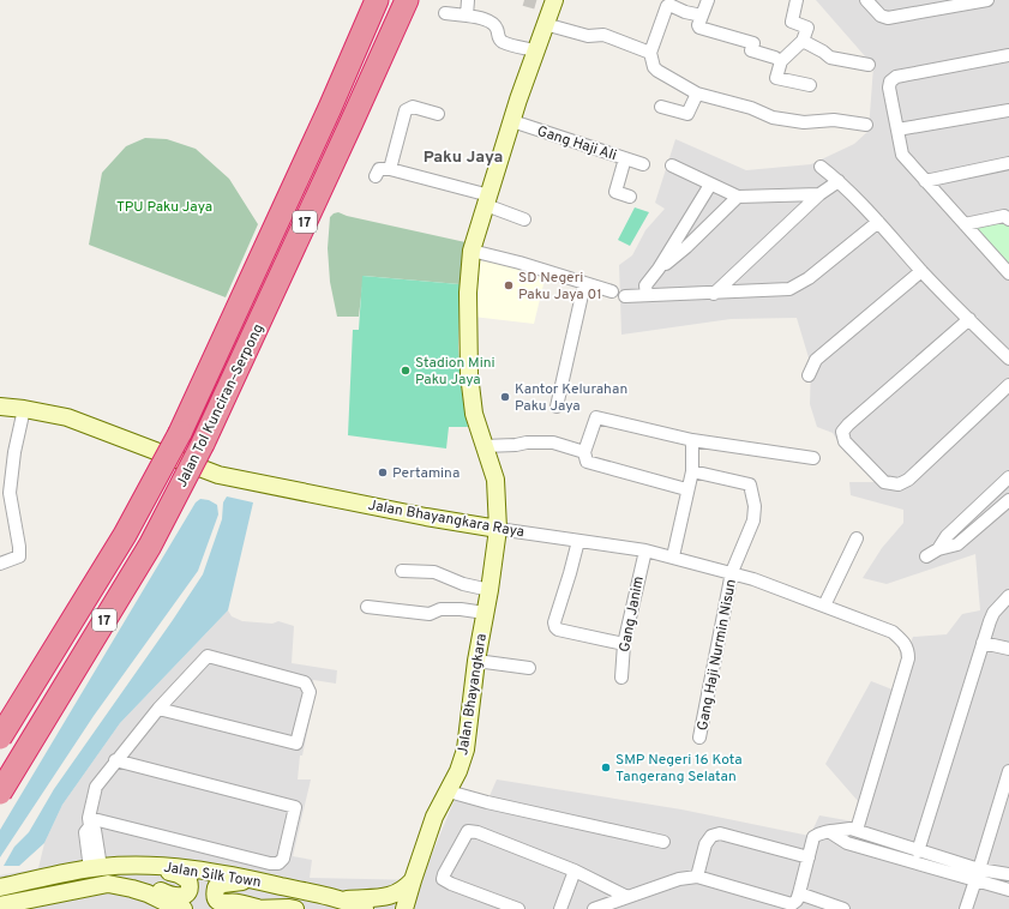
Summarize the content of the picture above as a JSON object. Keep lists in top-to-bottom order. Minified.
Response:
{"streets":{"highway":["17","Jalan Tol Kunciran–Serpong"],"street":["Gang Haji Ali","Jalan Bhayangkara Raya","Gang Janim","Gang Haji Nurmin Nisun","Jalan Bhayangkara","Jalan Silk Town"]},"crossings":[["Gang Haji Ali","Jalan Bhayangkara"],["Jalan Bhayangkara Raya","Gang Janim"],["Jalan Bhayangkara Raya","Gang Haji Nurmin Nisun"],["Jalan Bhayangkara Raya","Jalan Bhayangkara"]],"districts":["Paku Jaya"],"parks":["TPU Paku Jaya"],"places":["SD Negeri Paku Jaya 01","Stadion Mini Paku Jaya","Kantor Kelurahan Paku Jaya","Pertamina","SMP Negeri 16 Kota Tangerang Selatan"]}
